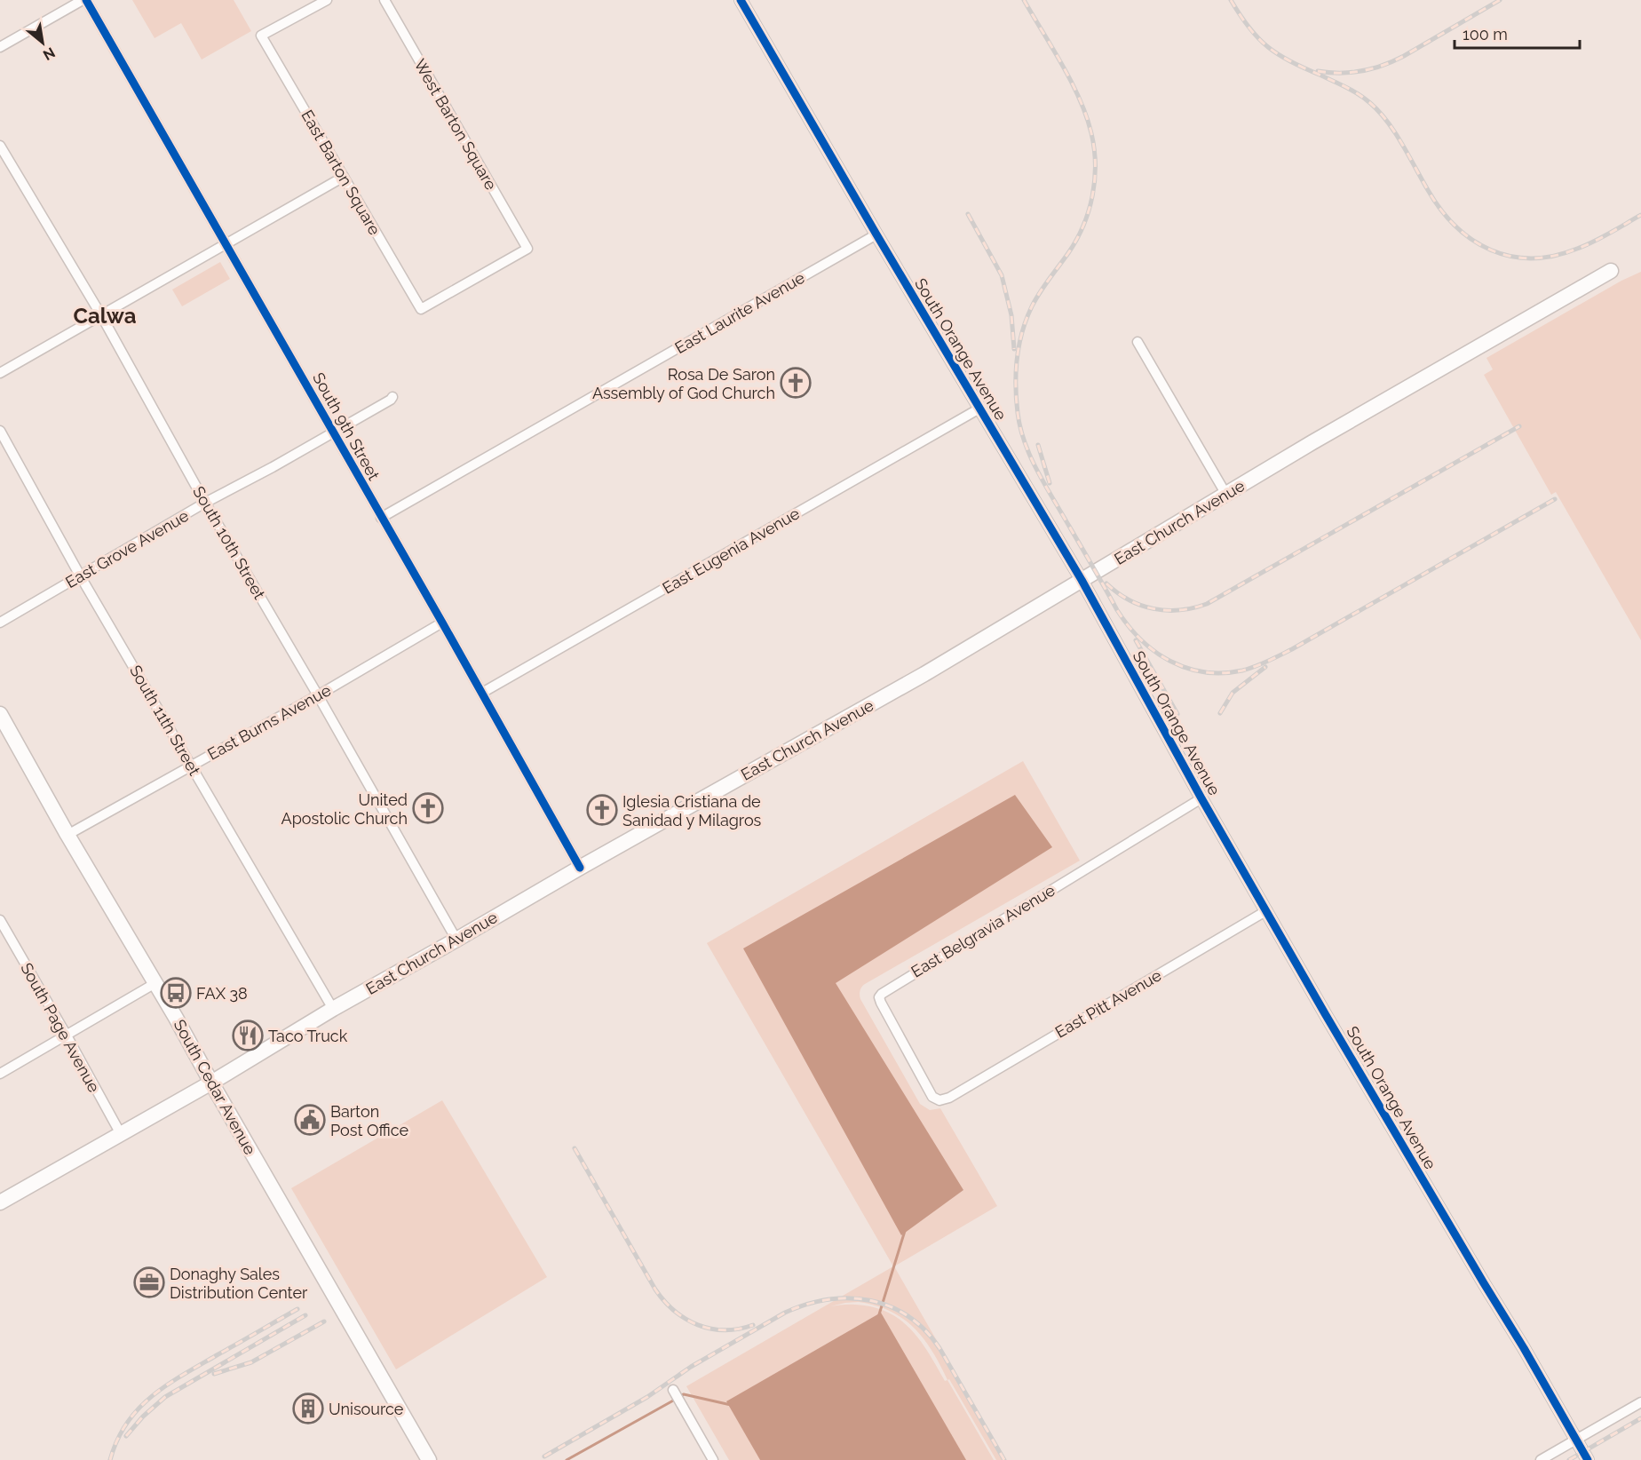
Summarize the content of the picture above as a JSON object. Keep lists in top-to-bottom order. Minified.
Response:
{"streets":{"main road":["East Church Avenue","South Cedar Avenue"],"street":["West Barton Square","East Barton Square","East Laurite Avenue","South Orange Avenue","South 9th Street","South 10th Street","East Grove Avenue","East Eugenia Avenue","South 11th Street","East Burns Avenue","East Belgravia Avenue","East Pitt Avenue","South Page Avenue"]},"crossings":[["West Barton Square","East Barton Square"],["East Laurite Avenue","South Orange Avenue"],["East Laurite Avenue","South 9th Street"],["South Orange Avenue","East Church Avenue"],["South Orange Avenue","East Eugenia Avenue"],["South Orange Avenue","East Belgravia Avenue"],["South Orange Avenue","East Pitt Avenue"],["South 9th Street","East Church Avenue"],["South 9th Street","East Grove Avenue"],["South 9th Street","East Eugenia Avenue"],["South 9th Street","East Burns Avenue"],["East Church Avenue","South 10th Street"],["East Church Avenue","South 11th Street"],["East Church Avenue","South Page Avenue"],["East Church Avenue","South Cedar Avenue"],["South 10th Street","East Grove Avenue"],["South 10th Street","East Burns Avenue"],["East Grove Avenue","South 11th Street"],["South 11th Street","East Burns Avenue"],["East Burns Avenue","South Cedar Avenue"],["East Belgravia Avenue","East Pitt Avenue"]],"districts":["Calwa"],"places":{"church":["Rosa De Saron Assembly of God Church","United Apostolic Church","Iglesia Cristiana de Sanidad y Milagros"],"bus stop":["FAX 38"],"restaurant":["Taco Truck"],"public building":["Barton Post Office"],"office":["Donaghy Sales Distribution Center"],"building":["Unisource"]},"scale_bar":"100 m","north":"bottom right"}
